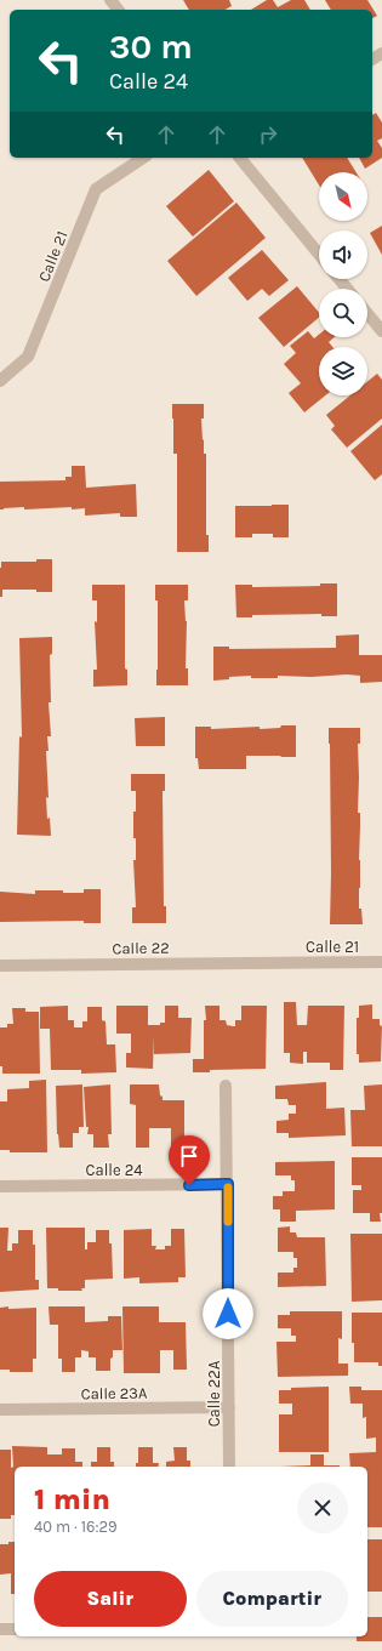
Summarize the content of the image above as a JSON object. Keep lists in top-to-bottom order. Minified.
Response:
{"streets":{"street":["Calle 21","Calle 22","Calle 24","Calle 23A","Calle 22A"]},"crossings":[["Calle 21","Calle 22"],["Calle 24","Calle 22A"],["Calle 23A","Calle 22A"]],"north":"bottom right","page":{"turn":["30 m","Calle 24"],"heading":["1 min","40 m · 16:29"],"buttons":["Salir","Compartir"]}}
